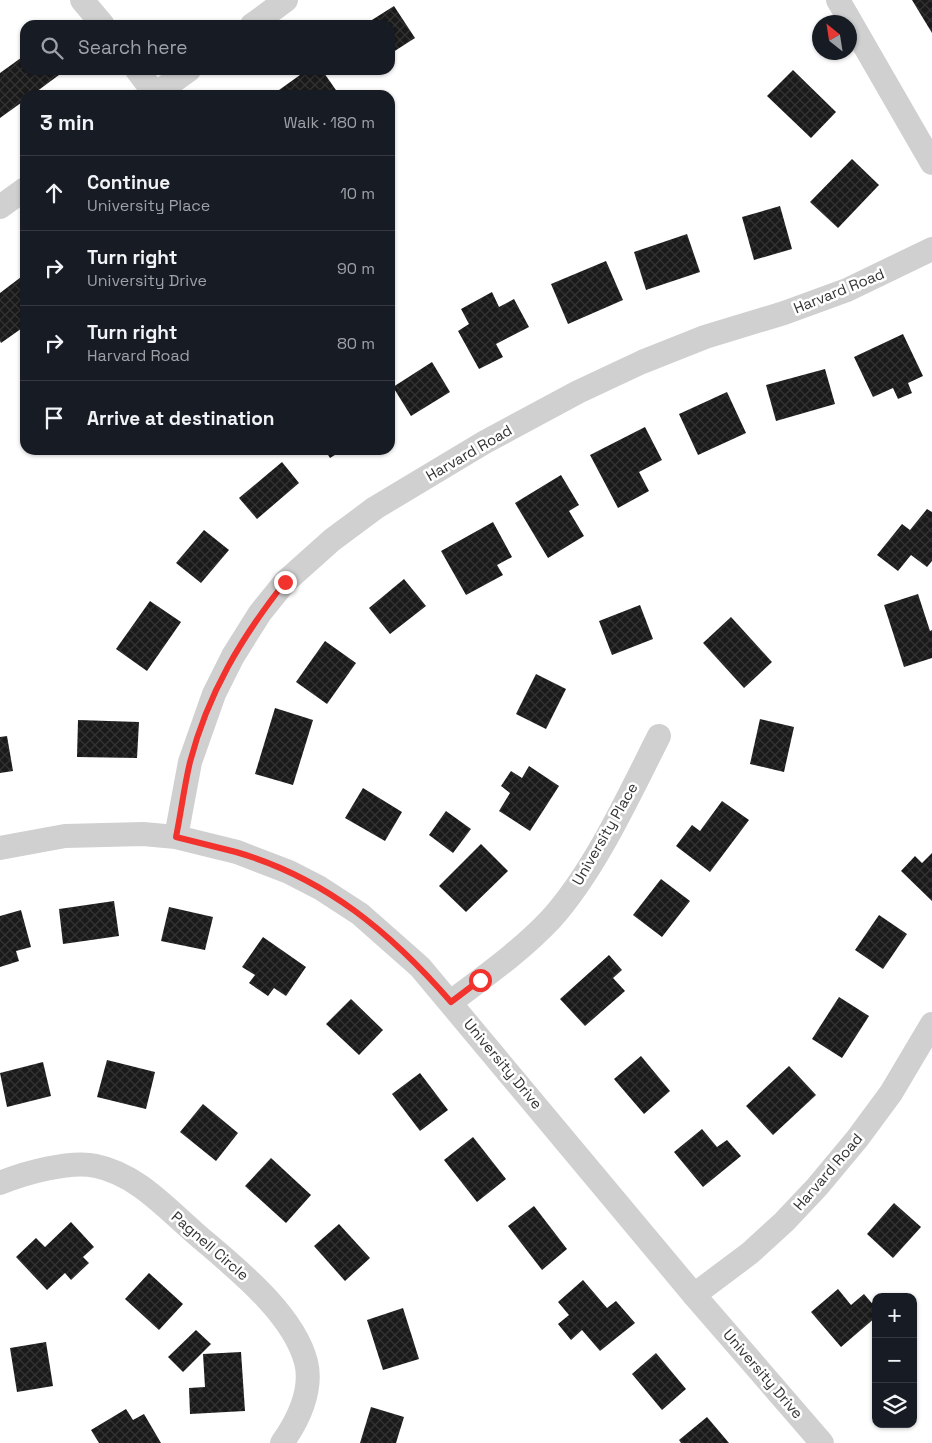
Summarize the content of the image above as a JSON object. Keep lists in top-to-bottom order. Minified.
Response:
{"streets":{"street":["Harvard Road","University Place","University Drive","Pagnell Circle"]},"crossings":[["Harvard Road","University Drive"],["University Place","University Drive"]],"north":"top left","page":{"search":"Search here","heading":["3 min","Walk · 180 m"],"list":[["Continue","University Place","10 m"],["Turn right","University Drive","90 m"],["Turn right","Harvard Road","80 m"],"Arrive at destination"],"map_buttons":["+","−"]}}
